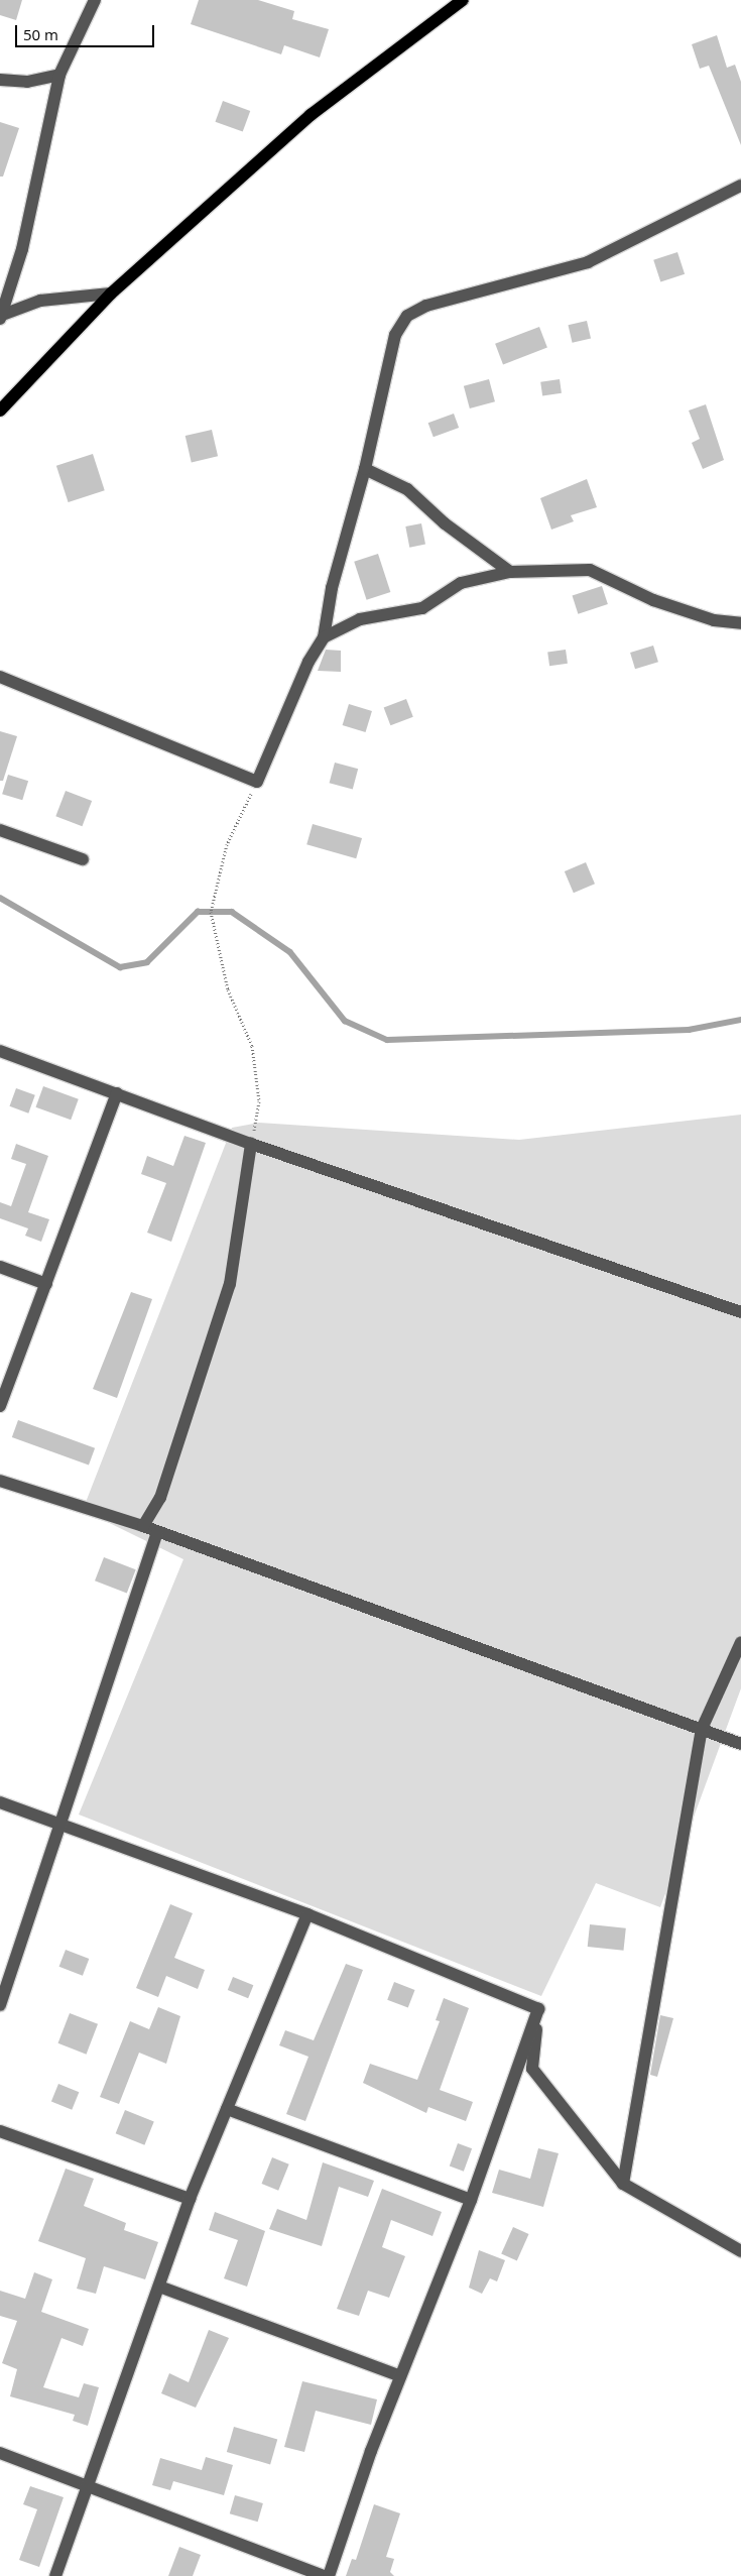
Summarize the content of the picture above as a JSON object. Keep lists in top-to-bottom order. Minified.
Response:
{"scale_bar":"50 m"}
